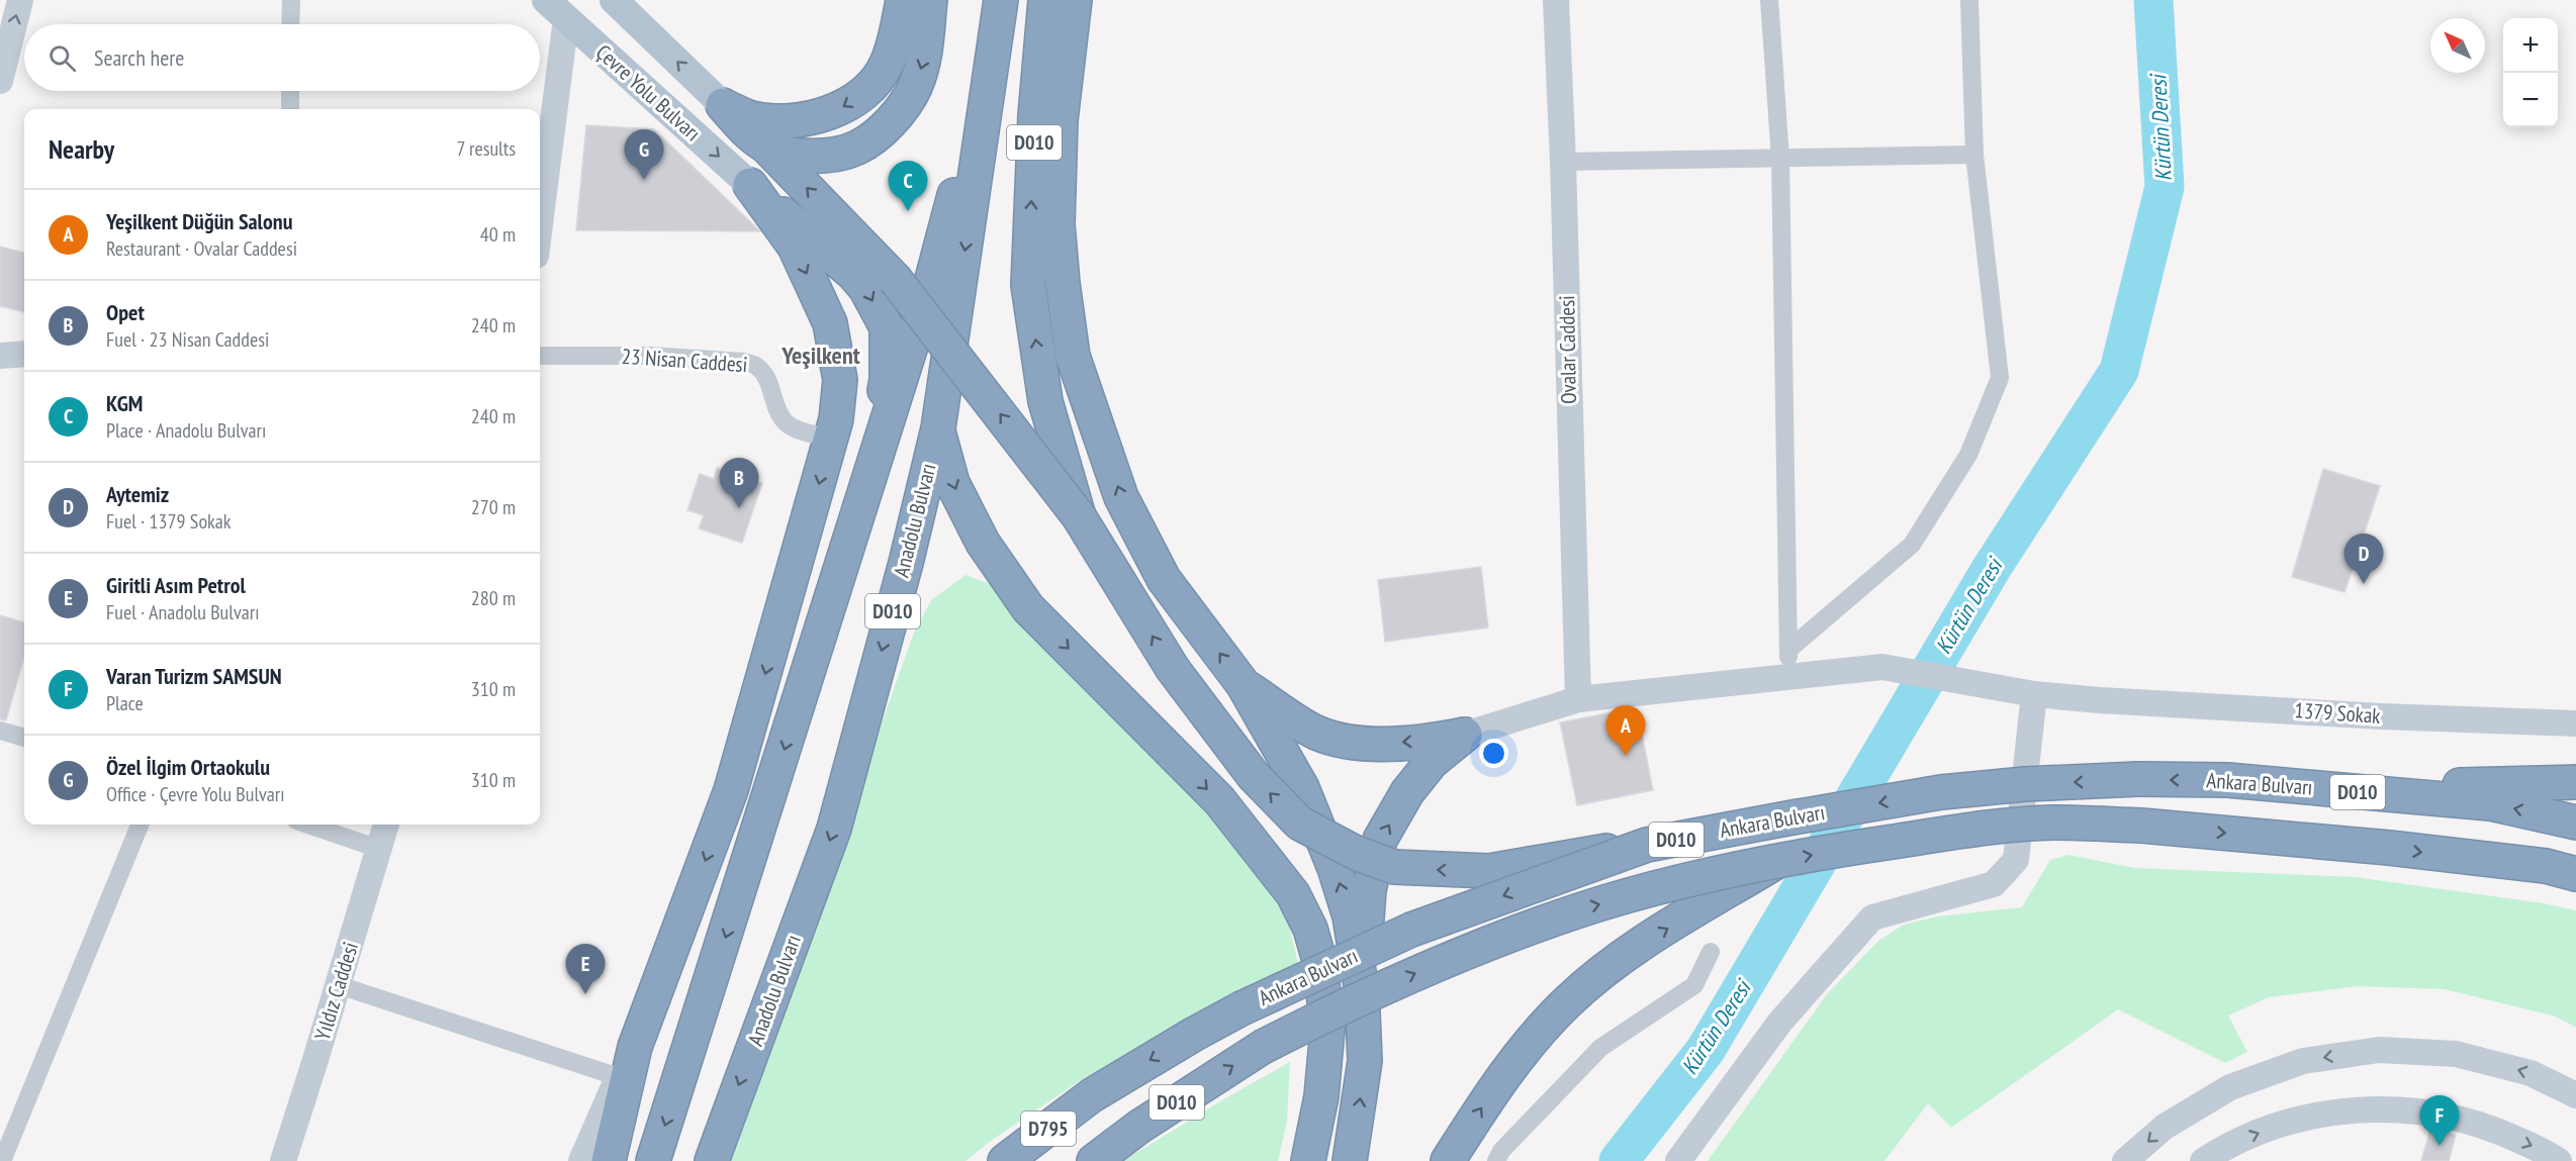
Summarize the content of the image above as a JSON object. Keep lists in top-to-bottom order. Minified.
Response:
{"streets":{"highway":["D010","Anadolu Bulvarı","Ankara Bulvarı","D795"],"main road":["Çevre Yolu Bulvarı"],"street":["Ovalar Caddesi","23 Nisan Caddesi","1379 Sokak","Yıldız Caddesi"]},"crossings":[["Ovalar Caddesi","1379 Sokak"]],"districts":["Yeşilkent"],"water":["Kürtün Deresi"],"north":"top left","page":{"map_buttons":["+","−"],"search":"Search here","heading":["Nearby","7 results"],"pins":["G","C","B","D","A","E","F"],"list":[{"mark":"A","name":"Yeşilkent Düğün Salonu","note":"Restaurant · Ovalar Caddesi","value":"40 m"},{"mark":"B","name":"Opet","note":"Fuel · 23 Nisan Caddesi","value":"240 m"},{"mark":"C","name":"KGM","note":"Place · Anadolu Bulvarı","value":"240 m"},{"mark":"D","name":"Aytemiz","note":"Fuel · 1379 Sokak","value":"270 m"},{"mark":"E","name":"Giritli Asım Petrol","note":"Fuel · Anadolu Bulvarı","value":"280 m"},{"mark":"F","name":"Varan Turizm SAMSUN","note":"Place","value":"310 m"},{"mark":"G","name":"Özel İlgim Ortaokulu","note":"Office · Çevre Yolu Bulvarı","value":"310 m"}]}}
